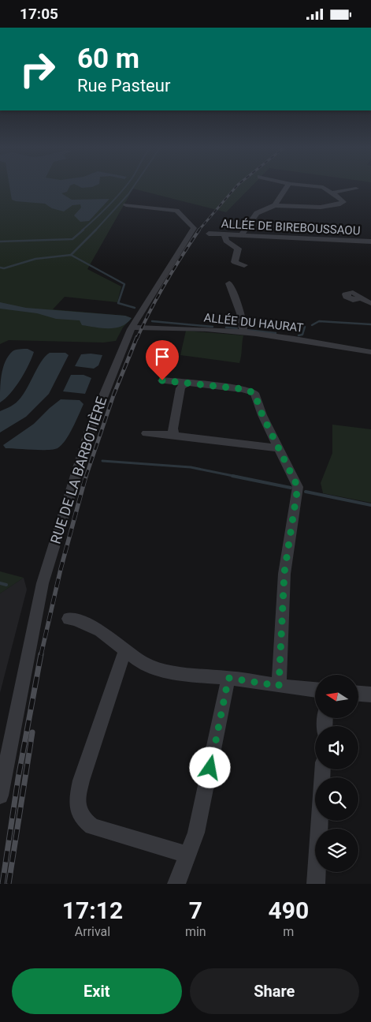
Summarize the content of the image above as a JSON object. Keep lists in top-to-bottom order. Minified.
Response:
{"streets":{"street":["ALLÉE DE BIREBOUSSAOU","ALLÉE DU HAURAT","RUE DE LA BARBOTIÈRE"]},"crossings":[["ALLÉE DU HAURAT","RUE DE LA BARBOTIÈRE"]],"north":"left","page":{"status":"17:05","turn":["60 m","Rue Pasteur"],"eta":["17:12","Arrival","7","min","490","m"],"buttons":["Exit","Share"]}}
